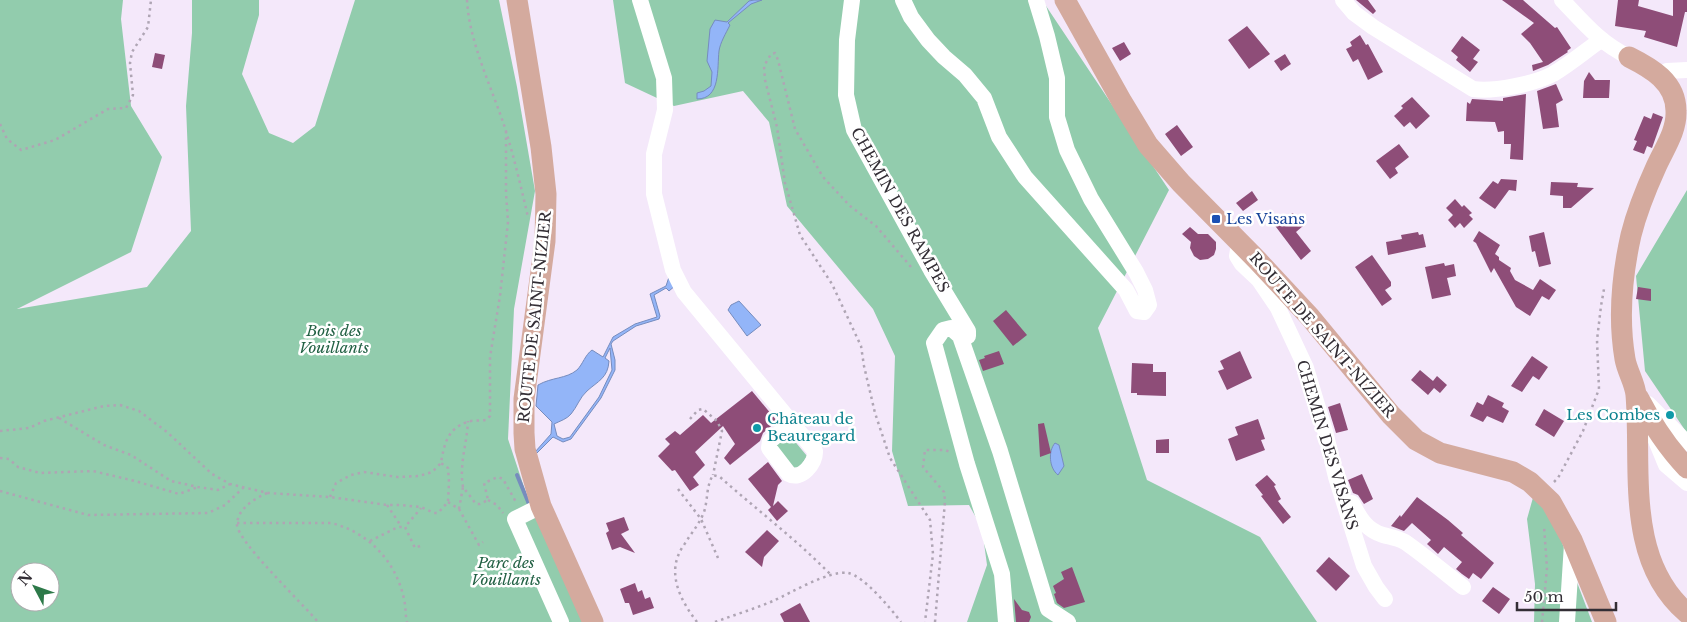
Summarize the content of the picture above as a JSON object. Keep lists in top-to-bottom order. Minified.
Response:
{"streets":{"main road":["ROUTE DE SAINT-NIZIER"],"street":["CHEMIN DES RAMPES","CHEMIN DES VISANS"]},"crossings":[["ROUTE DE SAINT-NIZIER","CHEMIN DES VISANS"]],"parks":["Bois des Vouillants","Parc des Vouillants"],"places":{"transit":["Les Visans"],"other":["Les Combes","Château de Beauregard"]},"scale_bar":"50 m","north":"top left"}
